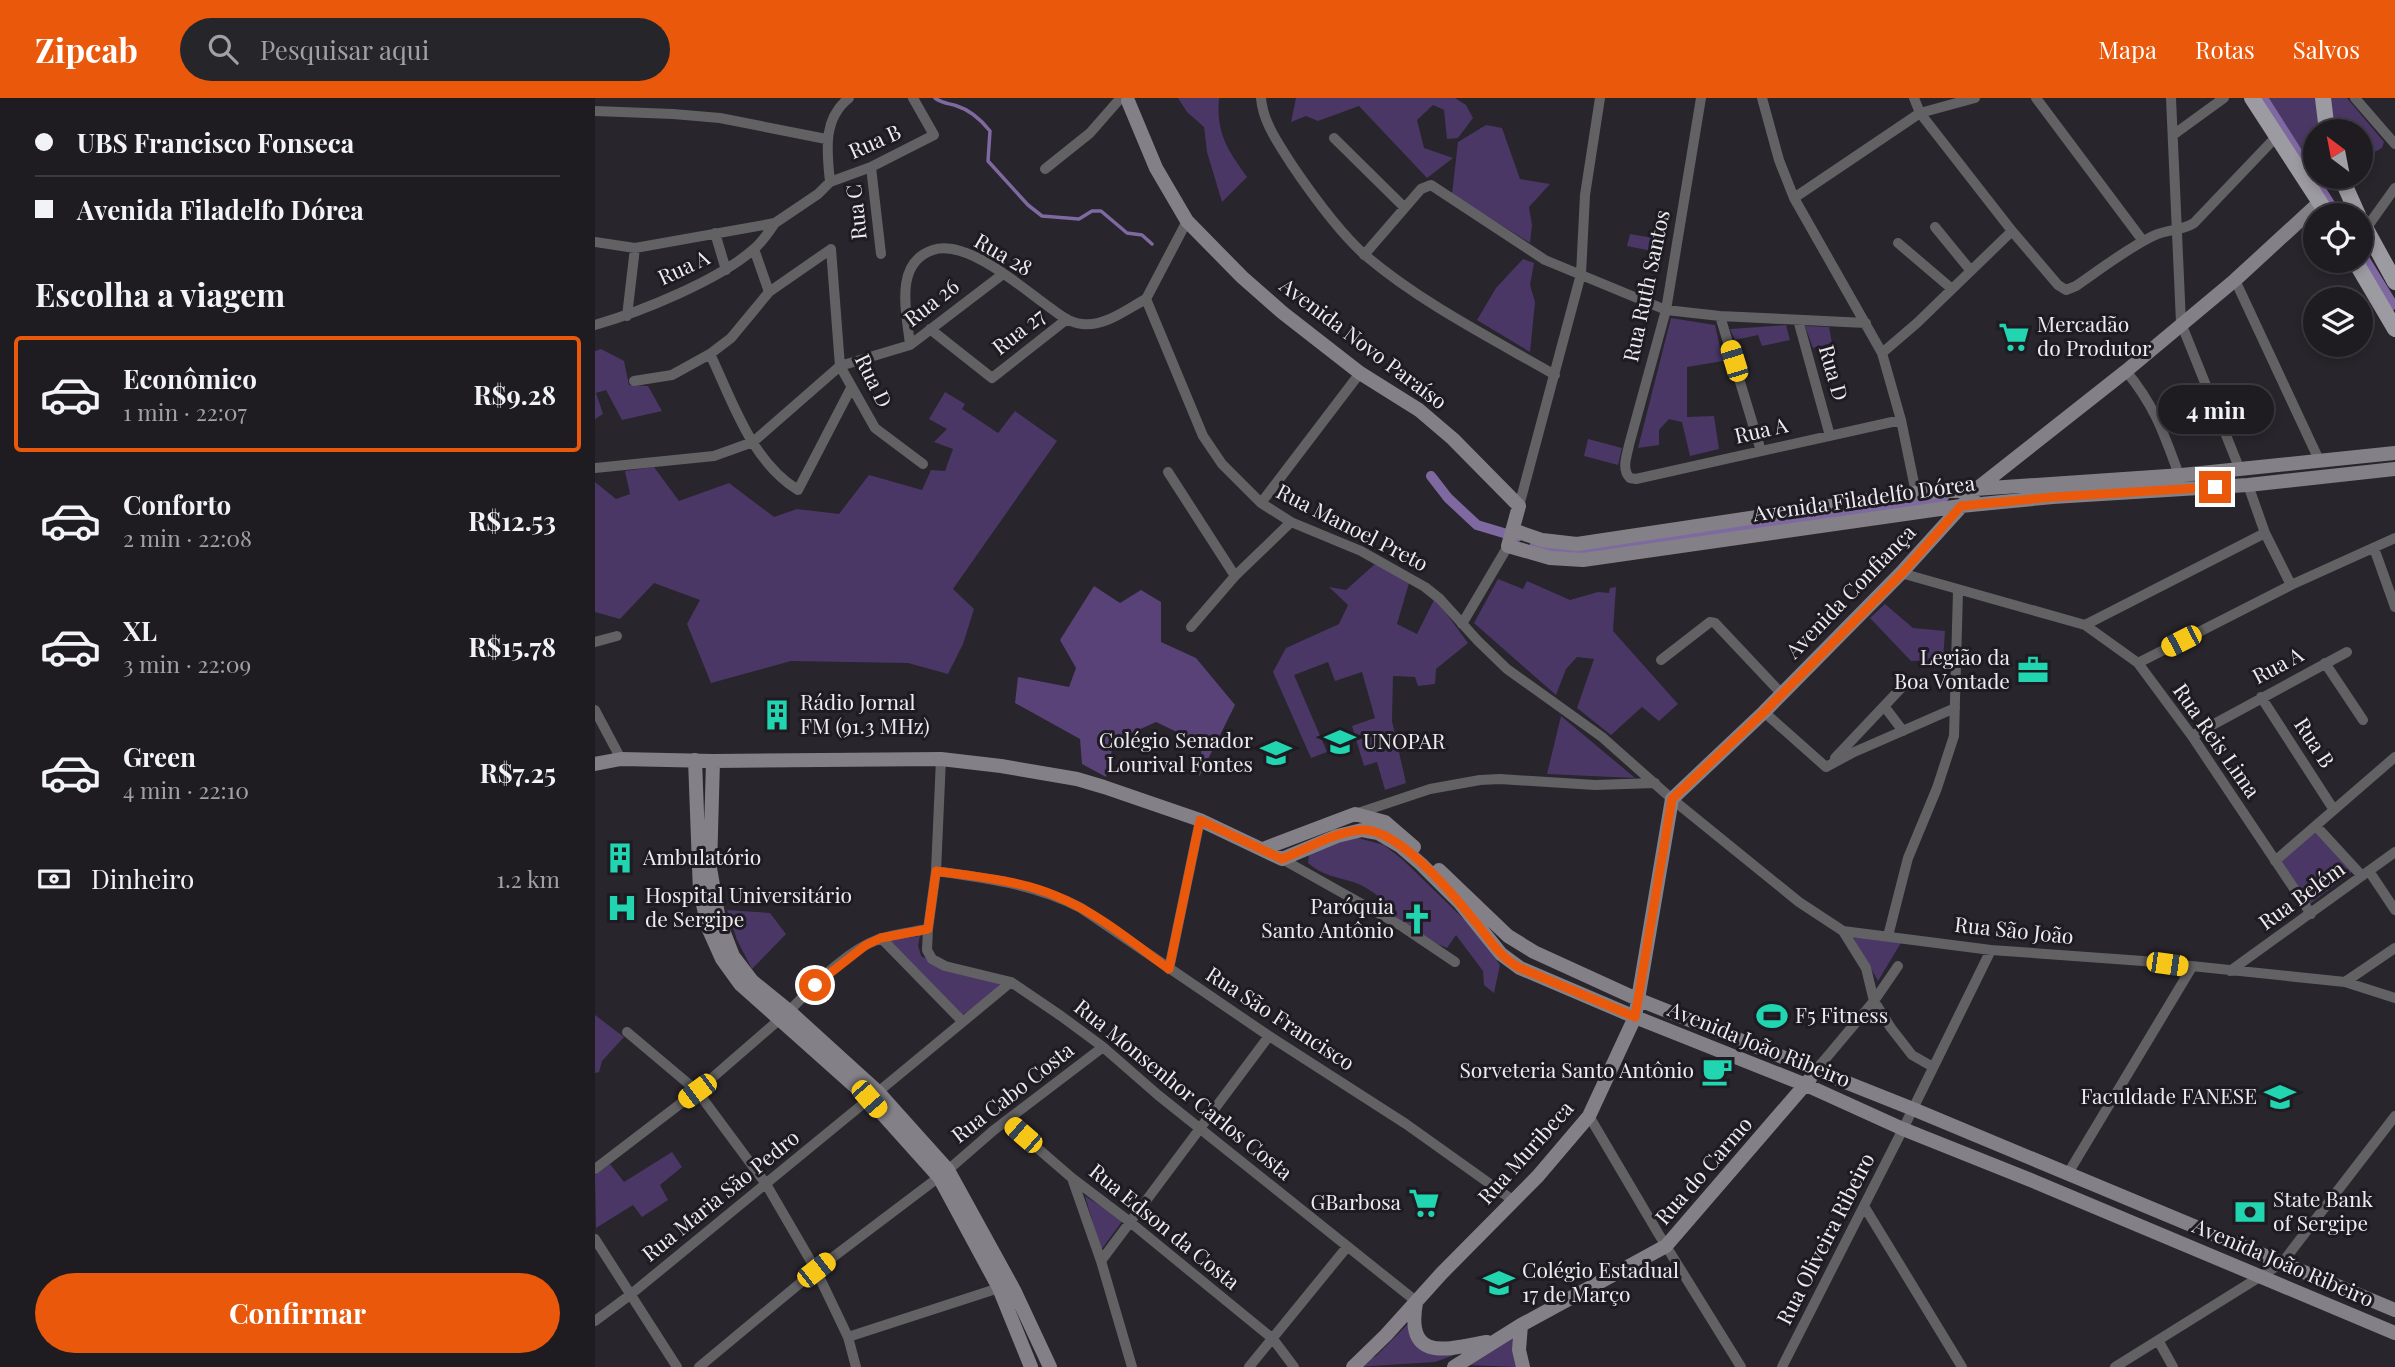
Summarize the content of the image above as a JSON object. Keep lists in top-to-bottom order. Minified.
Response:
{"streets":{"street":["Rua B","Rua C","Rua 28","Rua A","Rua Ruth Santos","Rua 26","Rua 27","Avenida Novo Paraíso","Rua D","Avenida Filadelfo Dórea","Rua Manoel Preto","Avenida Confiança","Rua Reis Lima","Rua Belém","Rua São João","Rua São Francisco","Avenida João Ribeiro","Rua Monsenhor Carlos Costa","Rua Cabo Costa","Rua Muribeca","Rua do Carmo","Rua Maria São Pedro","Rua Edson da Costa","Rua Oliveira Ribeiro"]},"crossings":[["Rua B","Rua C"],["Rua B","Rua A"],["Rua 28","Rua 26"],["Rua 28","Rua 27"],["Rua A","Rua Ruth Santos"],["Rua A","Rua D"],["Rua A","Rua Reis Lima"],["Rua 26","Rua 27"],["Rua 26","Rua D"],["Avenida Filadelfo Dórea","Avenida Confiança"],["Rua Manoel Preto","Avenida Confiança"],["Rua Manoel Preto","Rua São João"],["Rua Manoel Preto","Rua Muribeca"],["Avenida Confiança","Rua Reis Lima"],["Avenida Confiança","Rua São João"],["Avenida Confiança","Rua Muribeca"],["Rua Reis Lima","Rua Belém"],["Rua Belém","Rua São João"],["Rua São João","Rua Muribeca"],["Rua São Francisco","Rua Muribeca"],["Avenida João Ribeiro","Rua Muribeca"],["Avenida João Ribeiro","Rua do Carmo"],["Avenida João Ribeiro","Rua Oliveira Ribeiro"],["Rua Monsenhor Carlos Costa","Rua Cabo Costa"],["Rua Monsenhor Carlos Costa","Rua Muribeca"],["Rua Monsenhor Carlos Costa","Rua Maria São Pedro"],["Rua Cabo Costa","Rua Edson da Costa"]],"places":{"supermarket":["Mercadão do Produtor","GBarbosa"],"office":["Legião da Boa Vontade"],"building":["Rádio Jornal FM (91.3 MHz)","Ambulatório"],"school or university":["UNOPAR","Colégio Senador Lourival Fontes","Faculdade FANESE","Colégio Estadual 17 de Março"],"hospital":["Hospital Universitário de Sergipe"],"church":["Paróquia Santo Antônio"],"sports":["F5 Fitness"],"cafe":["Sorveteria Santo Antônio"],"bank":["State Bank of Sergipe"]},"north":"top left","page":{"header":"Zipcab","search":"Pesquisar aqui","nav":["Mapa","Rotas","Salvos"],"banner":["UBS Francisco Fonseca","Avenida Filadelfo Dórea"],"heading":"Escolha a viagem","list":[{"name":"Econômico","note":"1 min · 22:07","value":"R$9.28"},{"name":"Conforto","note":"2 min · 22:08","value":"R$12.53"},{"name":"XL","note":"3 min · 22:09","value":"R$15.78"},{"name":"Green","note":"4 min · 22:10","value":"R$7.25"}],"bubble":"4 min","pay":["Dinheiro","1.2 km"],"buttons":"Confirmar"}}
